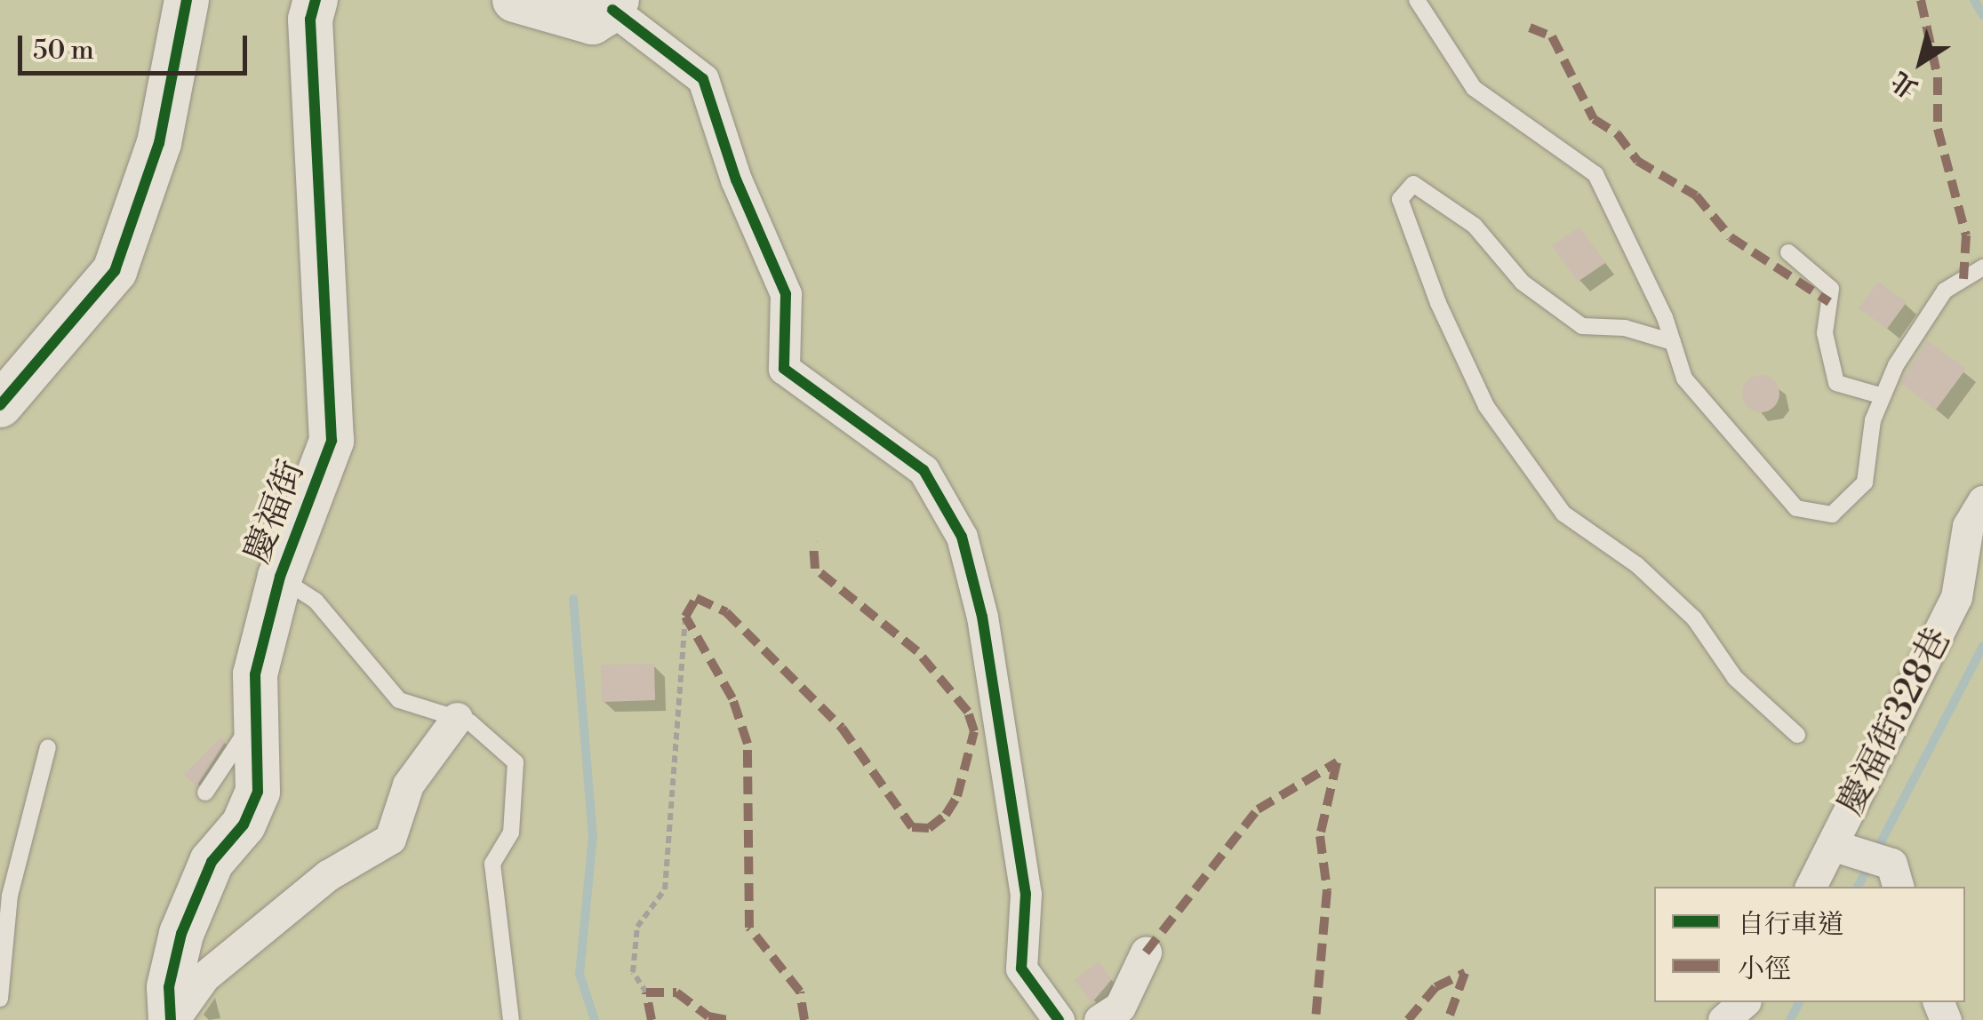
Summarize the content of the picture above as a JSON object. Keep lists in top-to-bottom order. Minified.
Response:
{"streets":{"street":["慶福街","慶福街328巷"]},"legend":["自行車道","小徑"],"scale_bar":"50 m","north":"bottom left"}
